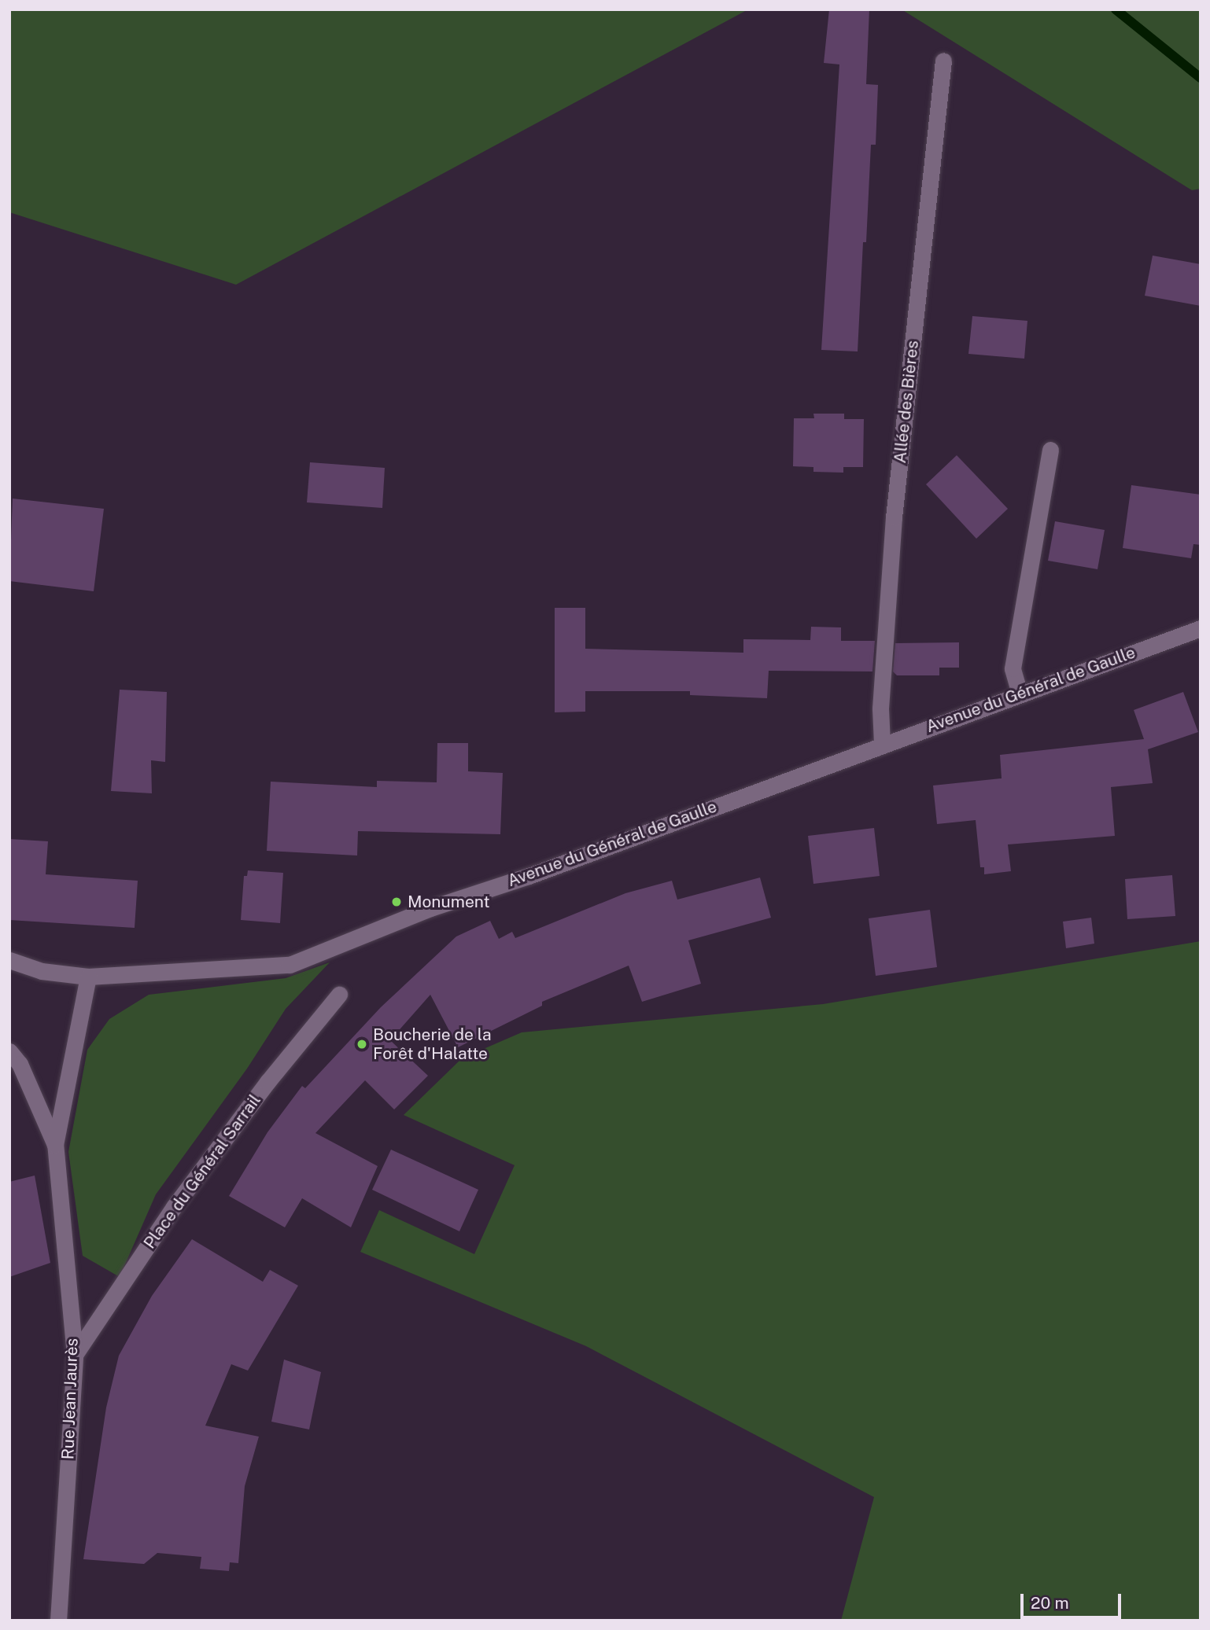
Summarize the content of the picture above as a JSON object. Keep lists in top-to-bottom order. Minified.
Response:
{"streets":{"street":["Allée des Bières","Avenue du Général de Gaulle","Place du Général Sarrail","Rue Jean Jaurès"]},"crossings":[["Allée des Bières","Avenue du Général de Gaulle"],["Place du Général Sarrail","Rue Jean Jaurès"]],"places":["Monument","Boucherie de la Forêt d'Halatte"],"scale_bar":"20 m"}
